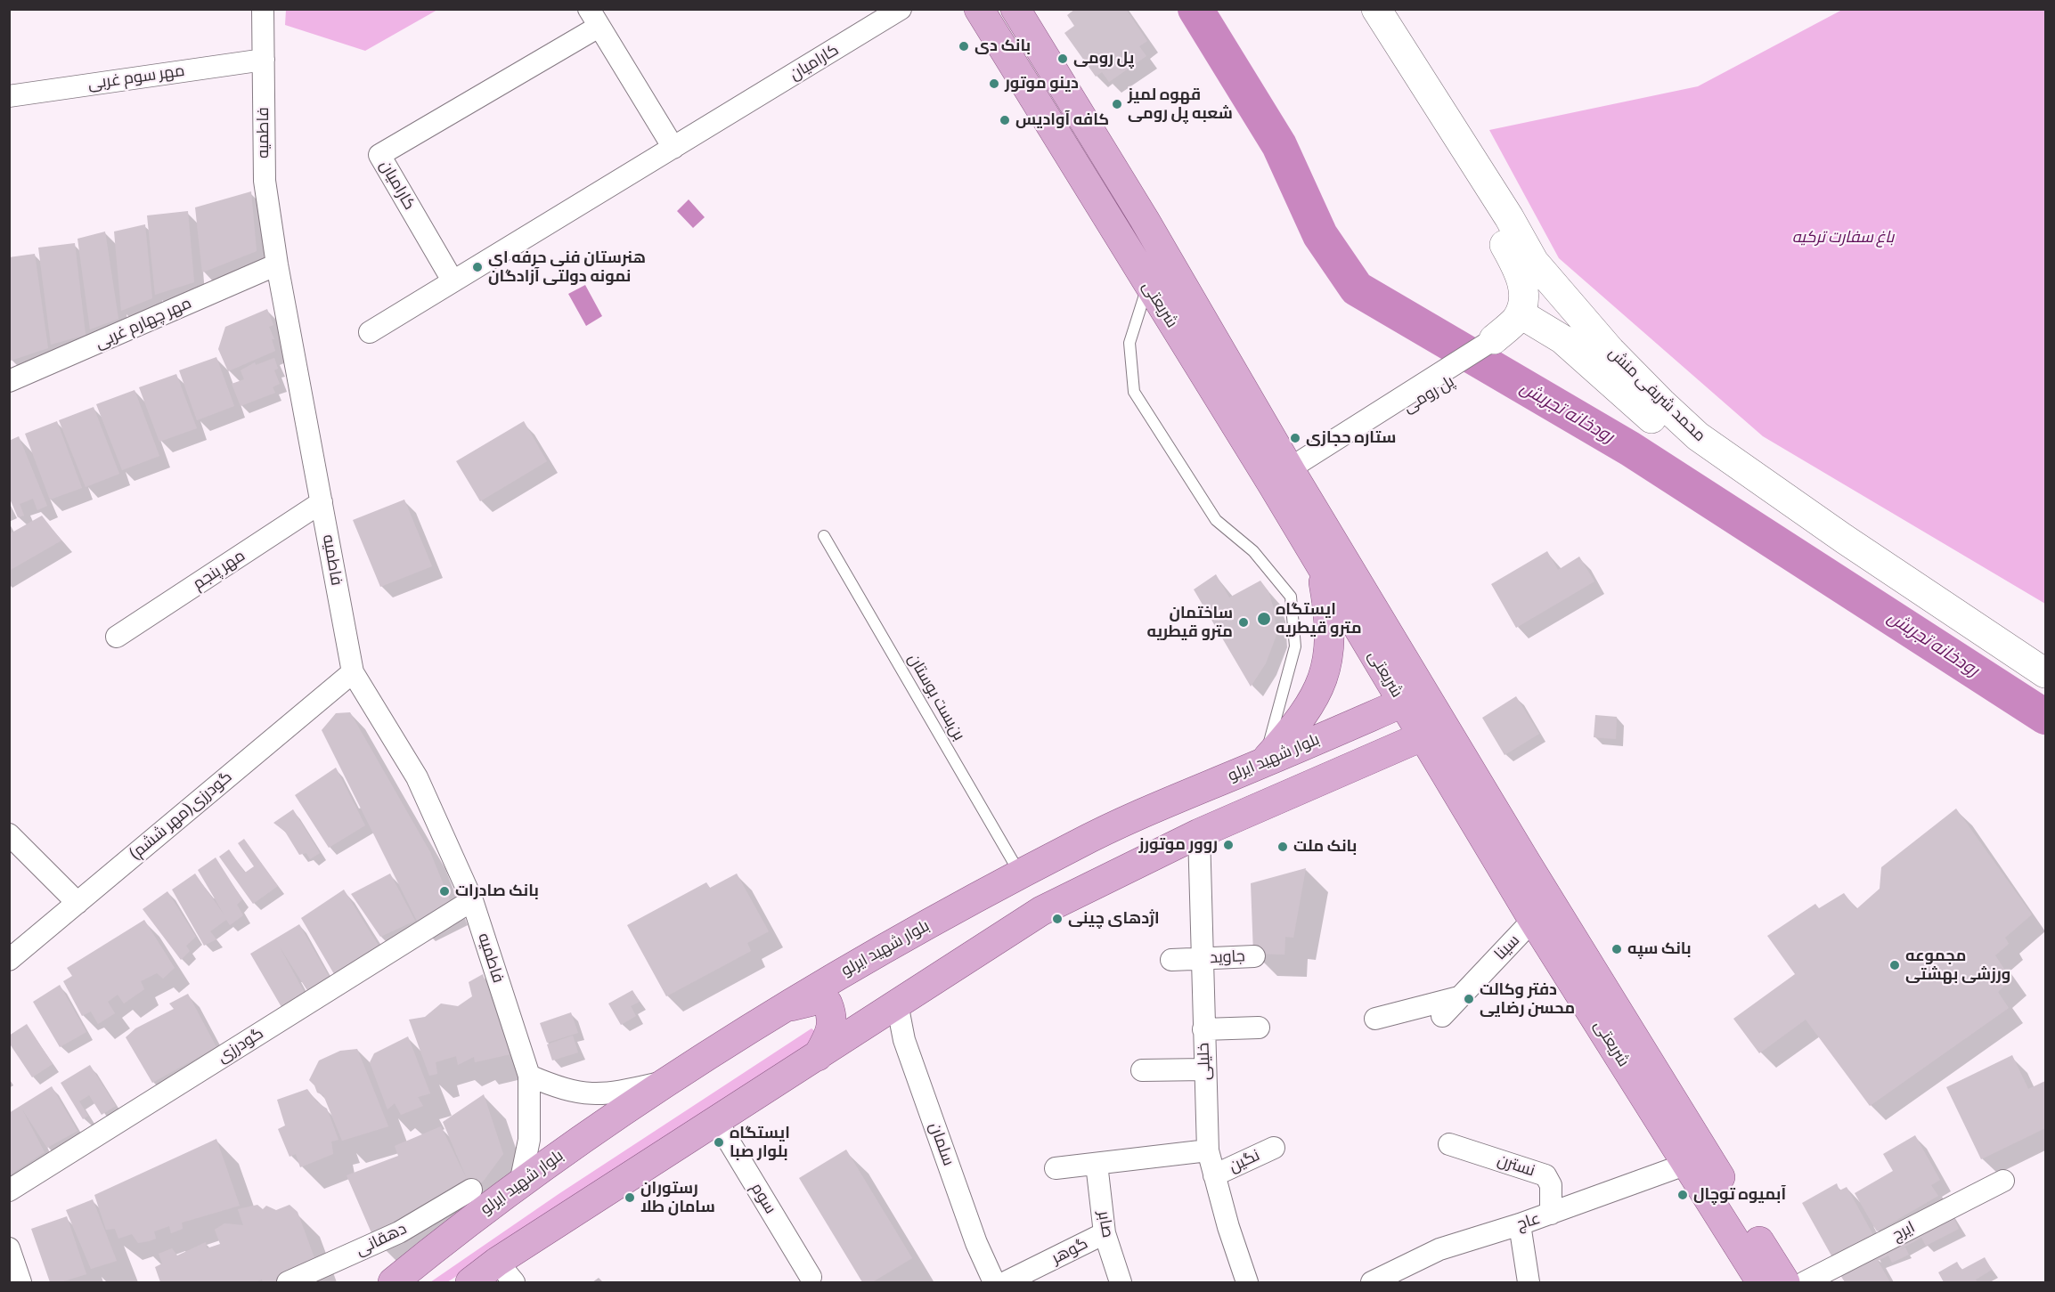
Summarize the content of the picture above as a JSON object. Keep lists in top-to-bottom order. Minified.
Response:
{"streets":{"main road":["شریعتی","بلوار شهید ایرلو"],"street":["کارامیان","مهر سوم غربی","فاطمیه","مهر چهارم غربی","پل رومی","محمد شریفی منش","مهر پنجم","گودرزی(مهر ششم)","سینا","جاوید","گودرزی","خلیلی","سلمان","نگین","نسترن","سوم","عاج","صابر","ایرج","دهقانی","گوهر"],"lane":["بن‌بست بوستان"]},"crossings":[["مهر سوم غربی","فاطمیه"],["فاطمیه","مهر چهارم غربی"],["فاطمیه","مهر پنجم"],["فاطمیه","بلوار شهید ایرلو"],["فاطمیه","گودرزی(مهر ششم)"],["فاطمیه","گودرزی"],["شریعتی","پل رومی"],["شریعتی","بلوار شهید ایرلو"],["شریعتی","سینا"],["شریعتی","عاج"],["پل رومی","محمد شریفی منش"],["بن‌بست بوستان","بلوار شهید ایرلو"],["جاوید","خلیلی"],["خلیلی","نگین"],["نسترن","عاج"],["صابر","گوهر"]],"water":["رودخانه تجریش"],"parks":["باغ سفارت ترکیه"],"places":["بانک دی","پل رومی","دینو موتور","قهوه لمیز شعبه پل رومی","کافه آوادیس","هنرستان فنی حرفه ای نمونه دولتی آزادگان","ستاره حجازی","ایستگاه مترو قیطریه","ساختمان مترو قیطریه","روور موتورز","بانک ملت","بانک صادرات","اژدهای چینی","بانک سپه","مجموعه ورزشی بهشتی","دفتر وکالت محسن رضایی","ایستگاه بلوار صبا","آبمیوه توچال","رستوران سامان طلا"]}
